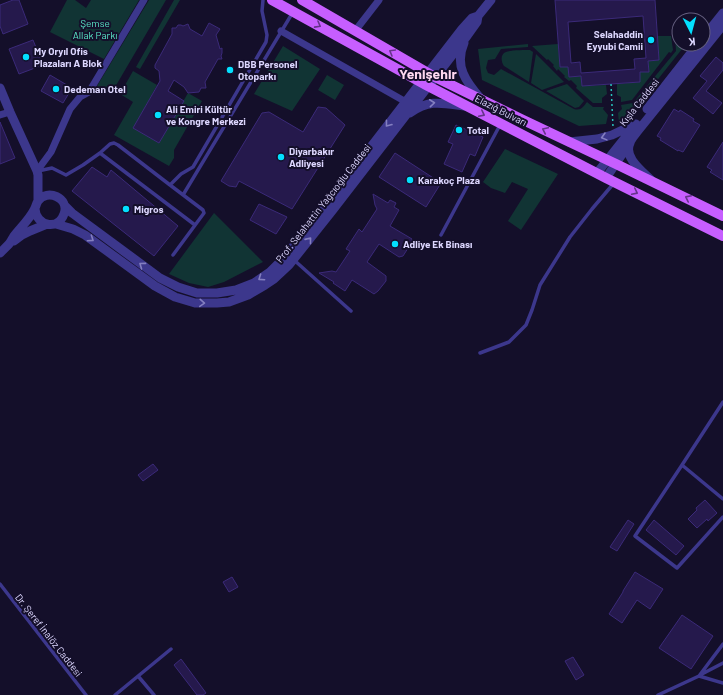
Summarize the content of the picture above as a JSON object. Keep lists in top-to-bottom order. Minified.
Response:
{"streets":{"main road":["Elazığ Bulvarı"],"street":["Kışla Caddesi","Prof. Selahattin Yağcıoğlu Caddesi"],"lane":["Dr. Şeref İnalöz Caddesi"]},"crossings":[["Kışla Caddesi","Elazığ Bulvarı"],["Elazığ Bulvarı","Prof. Selahattin Yağcıoğlu Caddesi"]],"districts":["Yenişehir"],"parks":["Şemse Allak Parkı"],"places":["Selahaddin Eyyubi Camii","My Oryıl Ofis Plazaları A Blok","DBB Personel Otoparkı","Dedeman Otel","Ali Emiri Kültür ve Kongre Merkezi","Total","Diyarbakır Adliyesi","Karakoç Plaza","Migros","Adliye Ek Binası"],"north":"bottom"}
